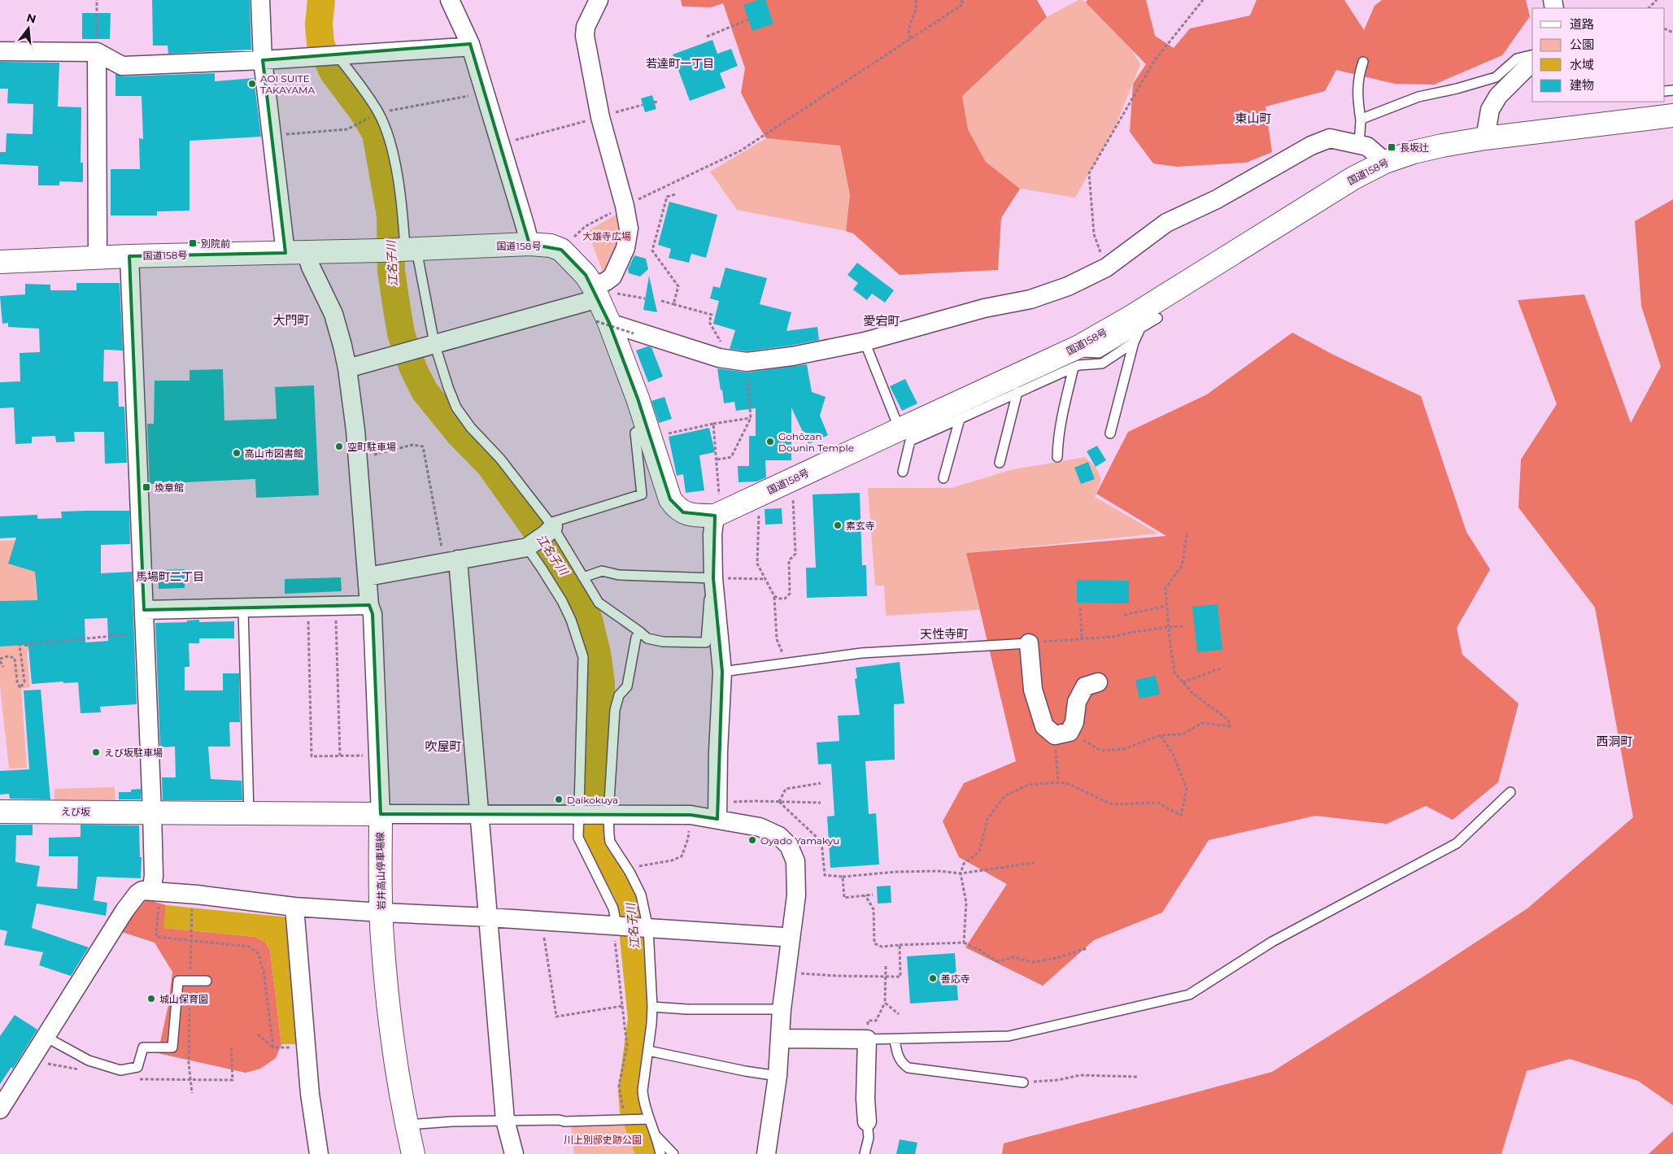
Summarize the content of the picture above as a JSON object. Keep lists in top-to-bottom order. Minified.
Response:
{"streets":{"main road":["国道158号","えび坂","岩井高山停車場線"]},"districts":["若達町一丁目","東山町","大門町","愛宕町","馬場町二丁目","天性寺町","西洞町","吹屋町"],"water":["江名子川"],"parks":["大雄寺広場","川上別邸史跡公園"],"places":{"other":["AOI SUITE TAKAYAMA","Gohōzan Dounin Temple","空町駐車場","高山市図書館","素玄寺","えび坂駐車場","Daikokuya","Oyado Yamakyu","善応寺","城山保育園"],"transit":["長坂辻","別院前","煥章館"]},"legend":["道路","公園","水域","建物"],"north":"top"}
